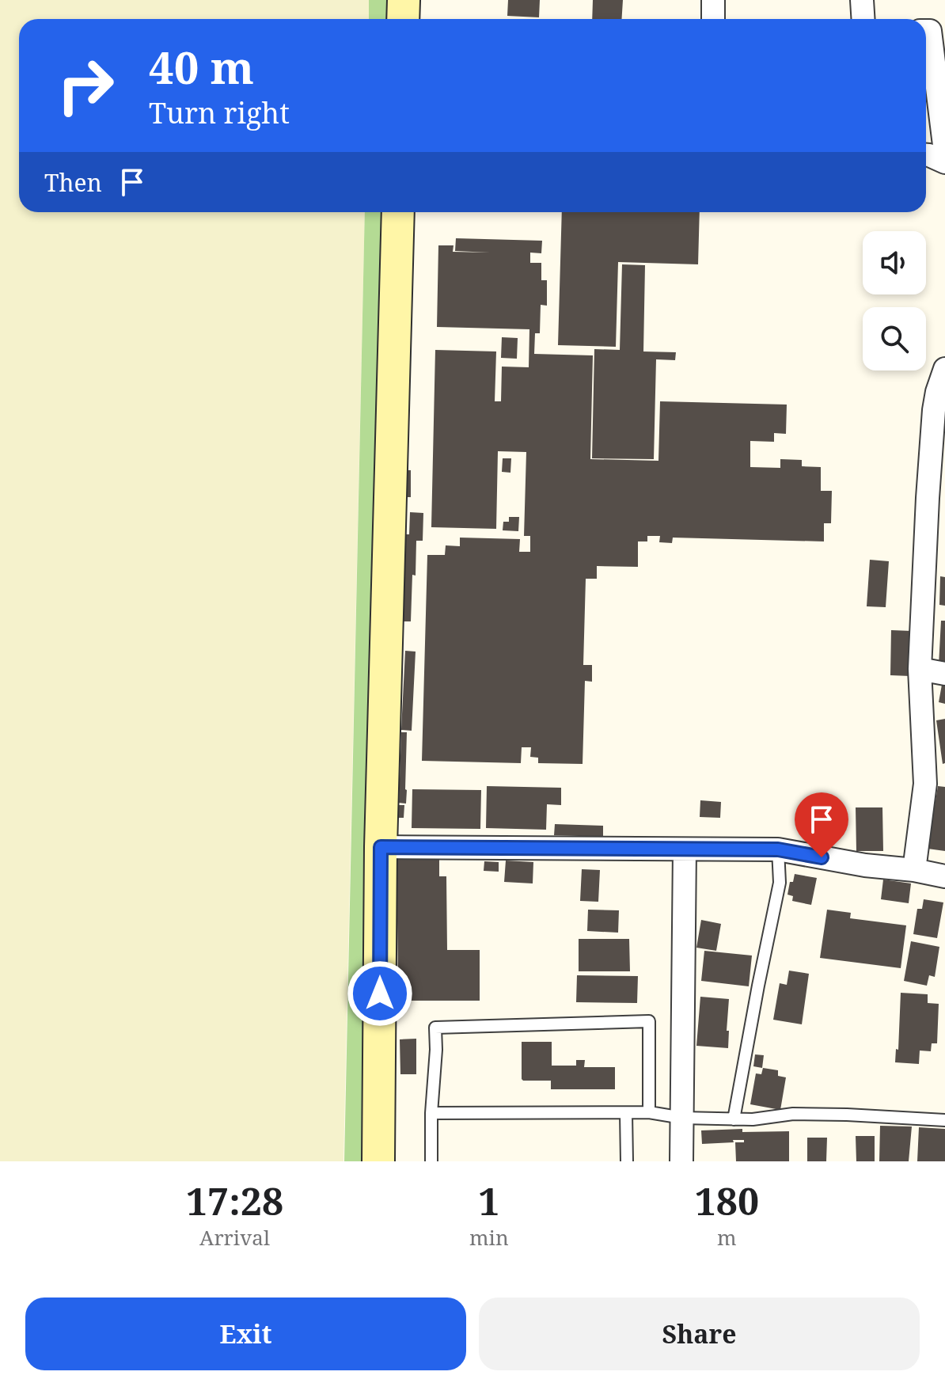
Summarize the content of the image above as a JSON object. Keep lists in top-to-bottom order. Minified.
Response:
{"page":{"turn":["40 m","Turn right"],"then":"Then","eta":["17:28","Arrival","1","min","180","m"],"buttons":["Exit","Share"]}}
